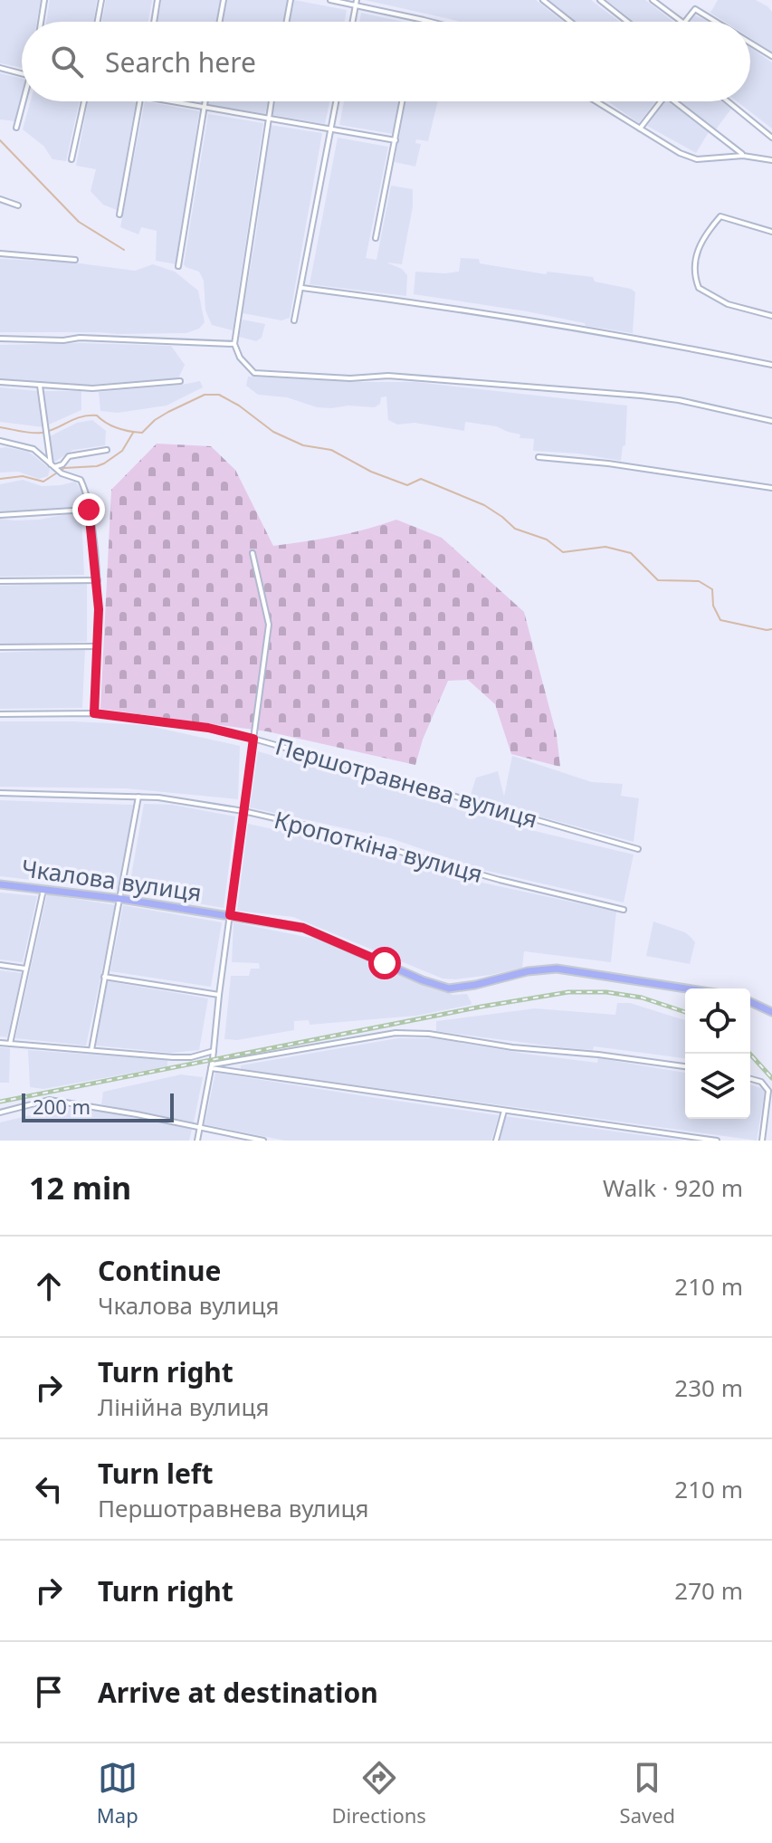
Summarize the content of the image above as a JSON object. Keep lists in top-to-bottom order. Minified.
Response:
{"streets":{"main road":["Чкалова вулиця"],"street":["Першотравнева вулиця","Кропоткіна вулиця"]},"scale_bar":"200 m","page":{"search":"Search here","scale":"200 m","heading":["12 min","Walk · 920 m"],"list":[["Continue","Чкалова вулиця","210 m"],["Turn right","Лінійна вулиця","230 m"],["Turn left","Першотравнева вулиця","210 m"],["Turn right","270 m"],"Arrive at destination"],"nav":["Map","Directions","Saved"]}}
